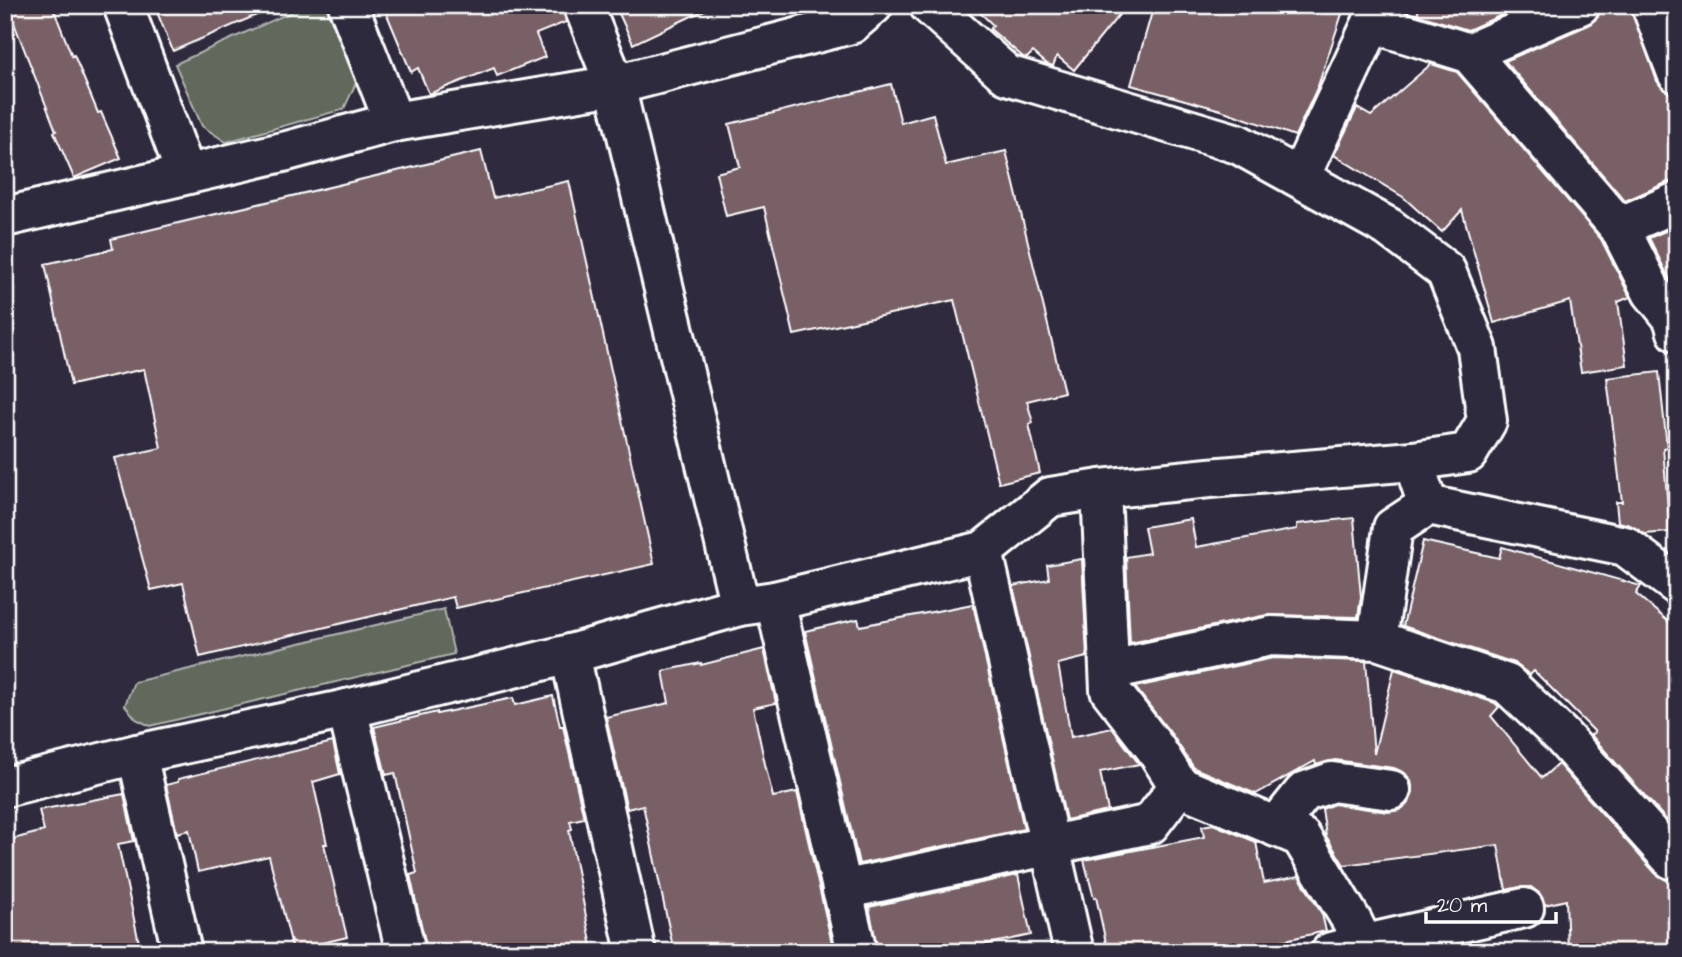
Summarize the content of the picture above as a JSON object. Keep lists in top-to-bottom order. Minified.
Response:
{"scale_bar":"20 m"}
